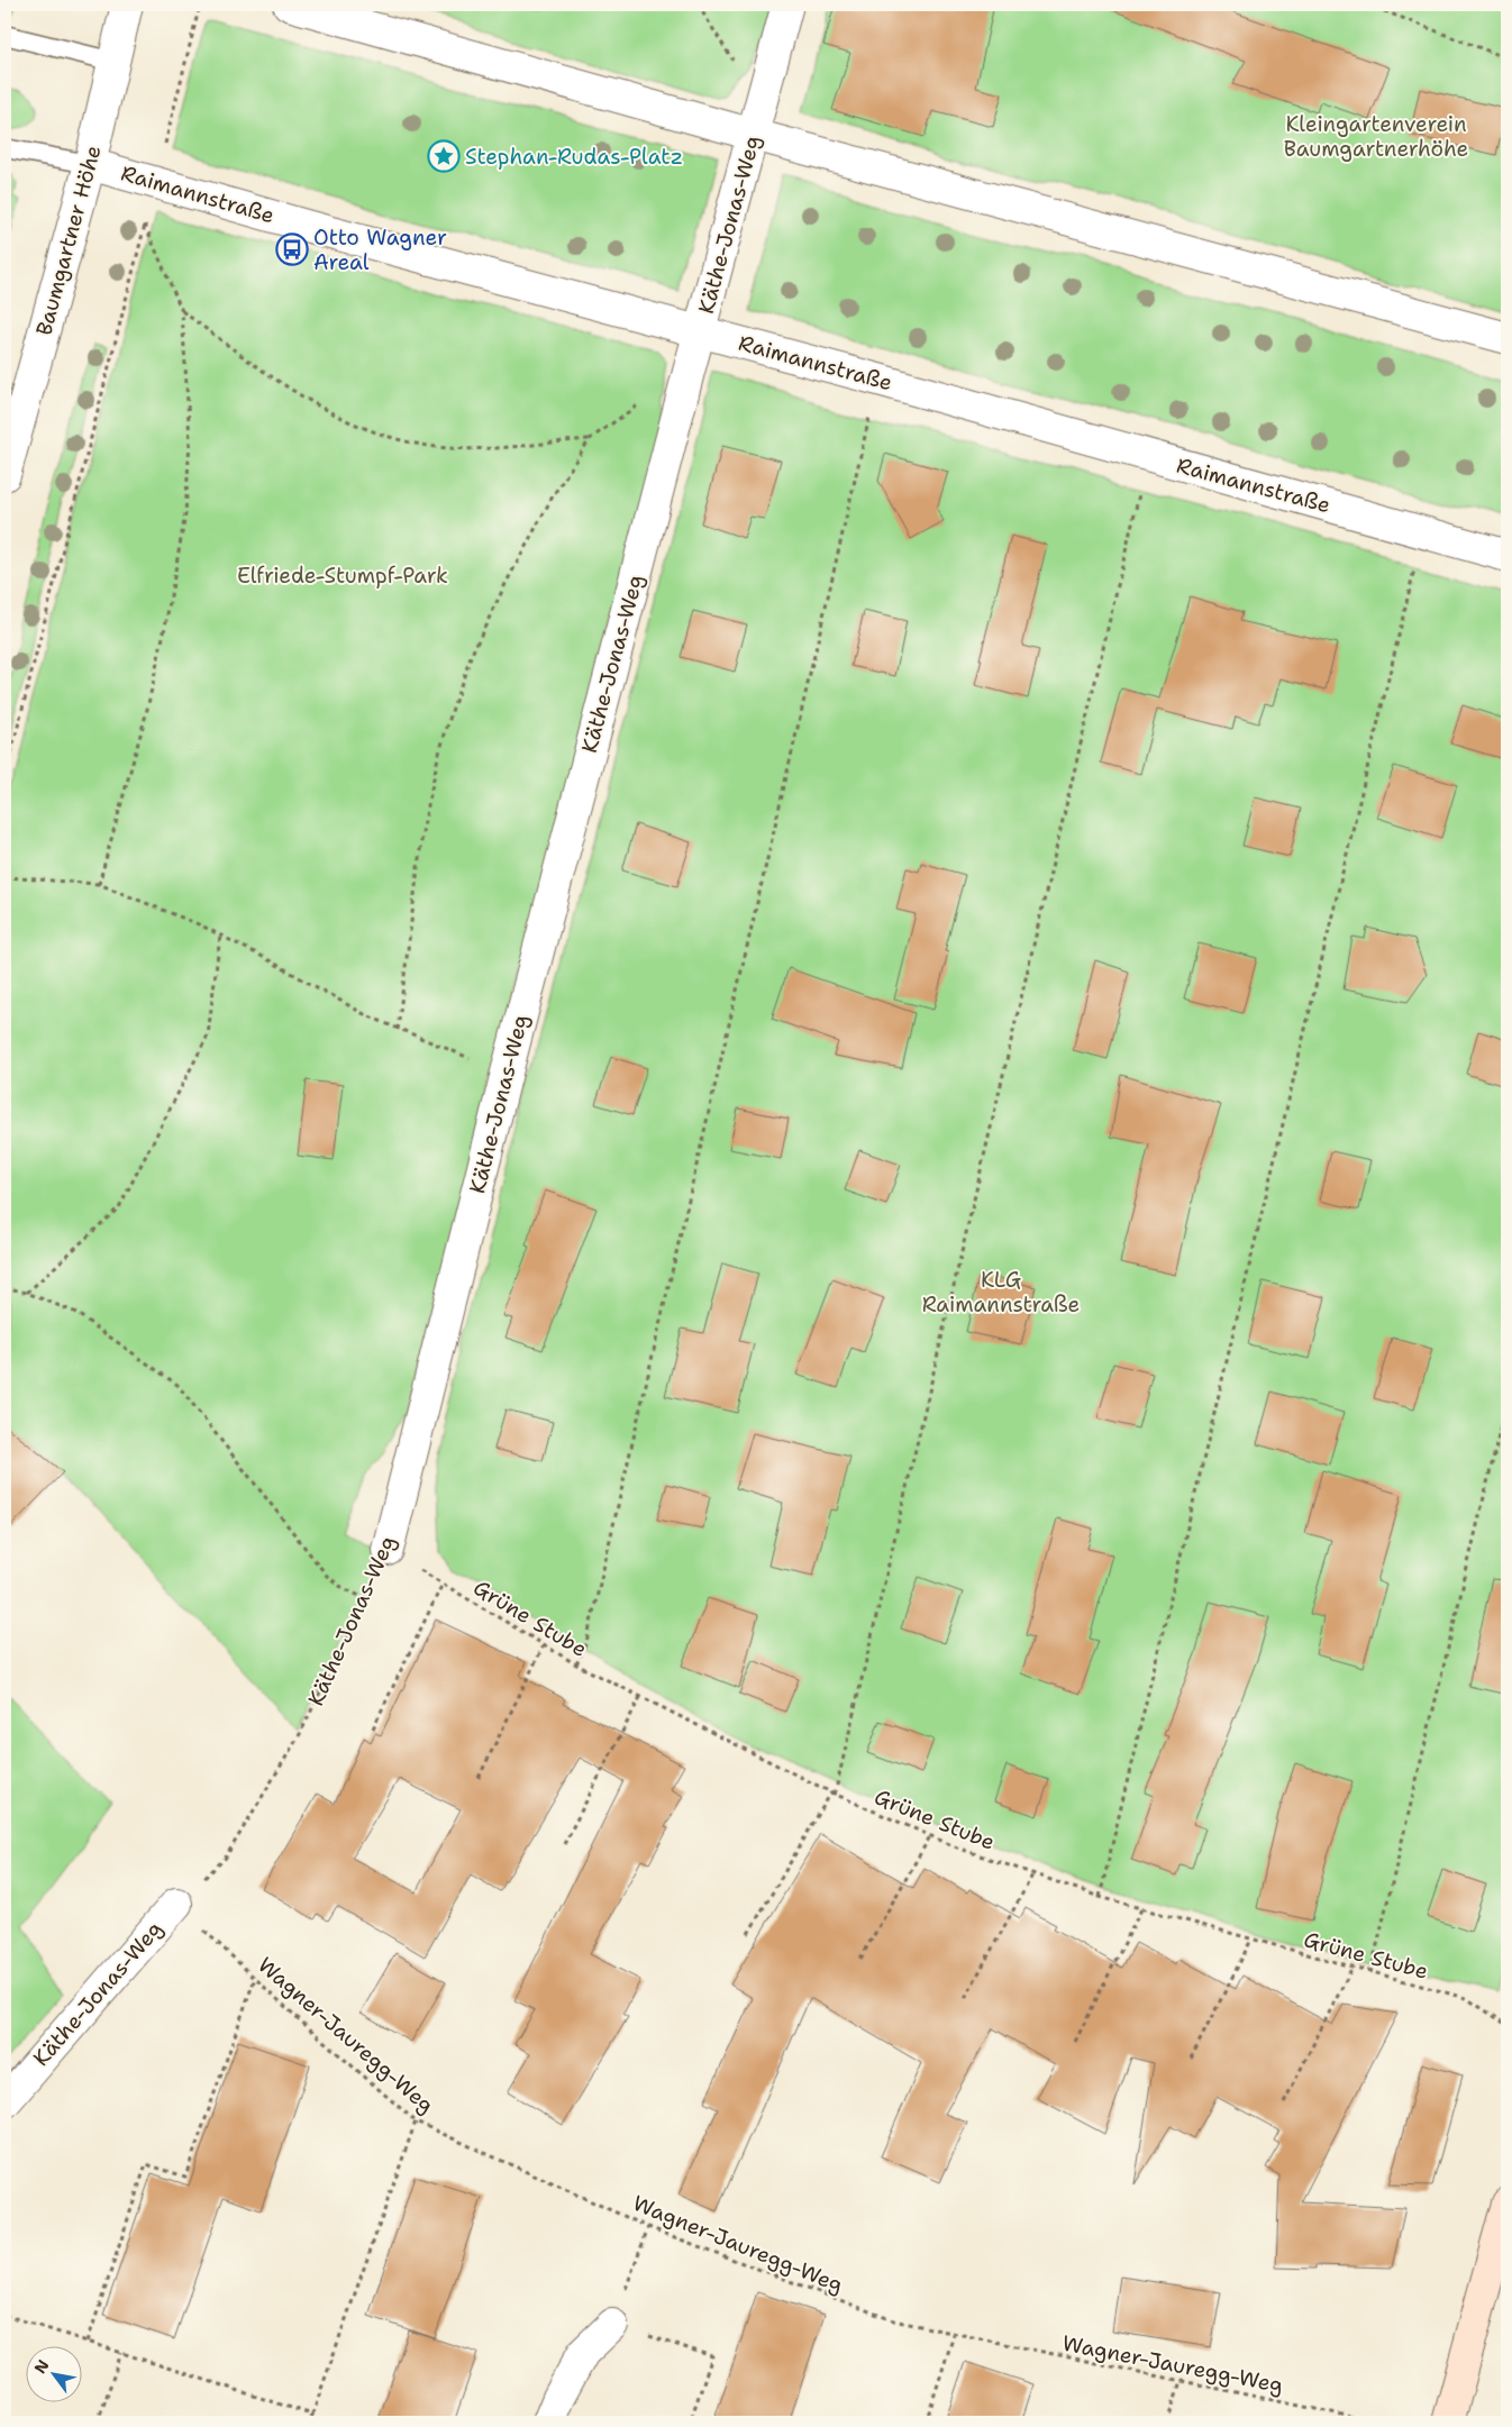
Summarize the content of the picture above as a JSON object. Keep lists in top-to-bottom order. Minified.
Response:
{"streets":{"street":["Raimannstraße","Käthe-Jonas-Weg","Baumgartner Höhe"],"path":["Grüne Stube","Wagner-Jauregg-Weg"]},"crossings":[["Raimannstraße","Käthe-Jonas-Weg"],["Raimannstraße","Baumgartner Höhe"],["Käthe-Jonas-Weg","Grüne Stube"],["Käthe-Jonas-Weg","Wagner-Jauregg-Weg"]],"parks":["Kleingartenverein Baumgartnerhöhe","Elfriede-Stumpf-Park","KLG Raimannstraße"],"places":{"place":["Stephan-Rudas-Platz"],"bus stop":["Otto Wagner Areal"]},"north":"top left"}
